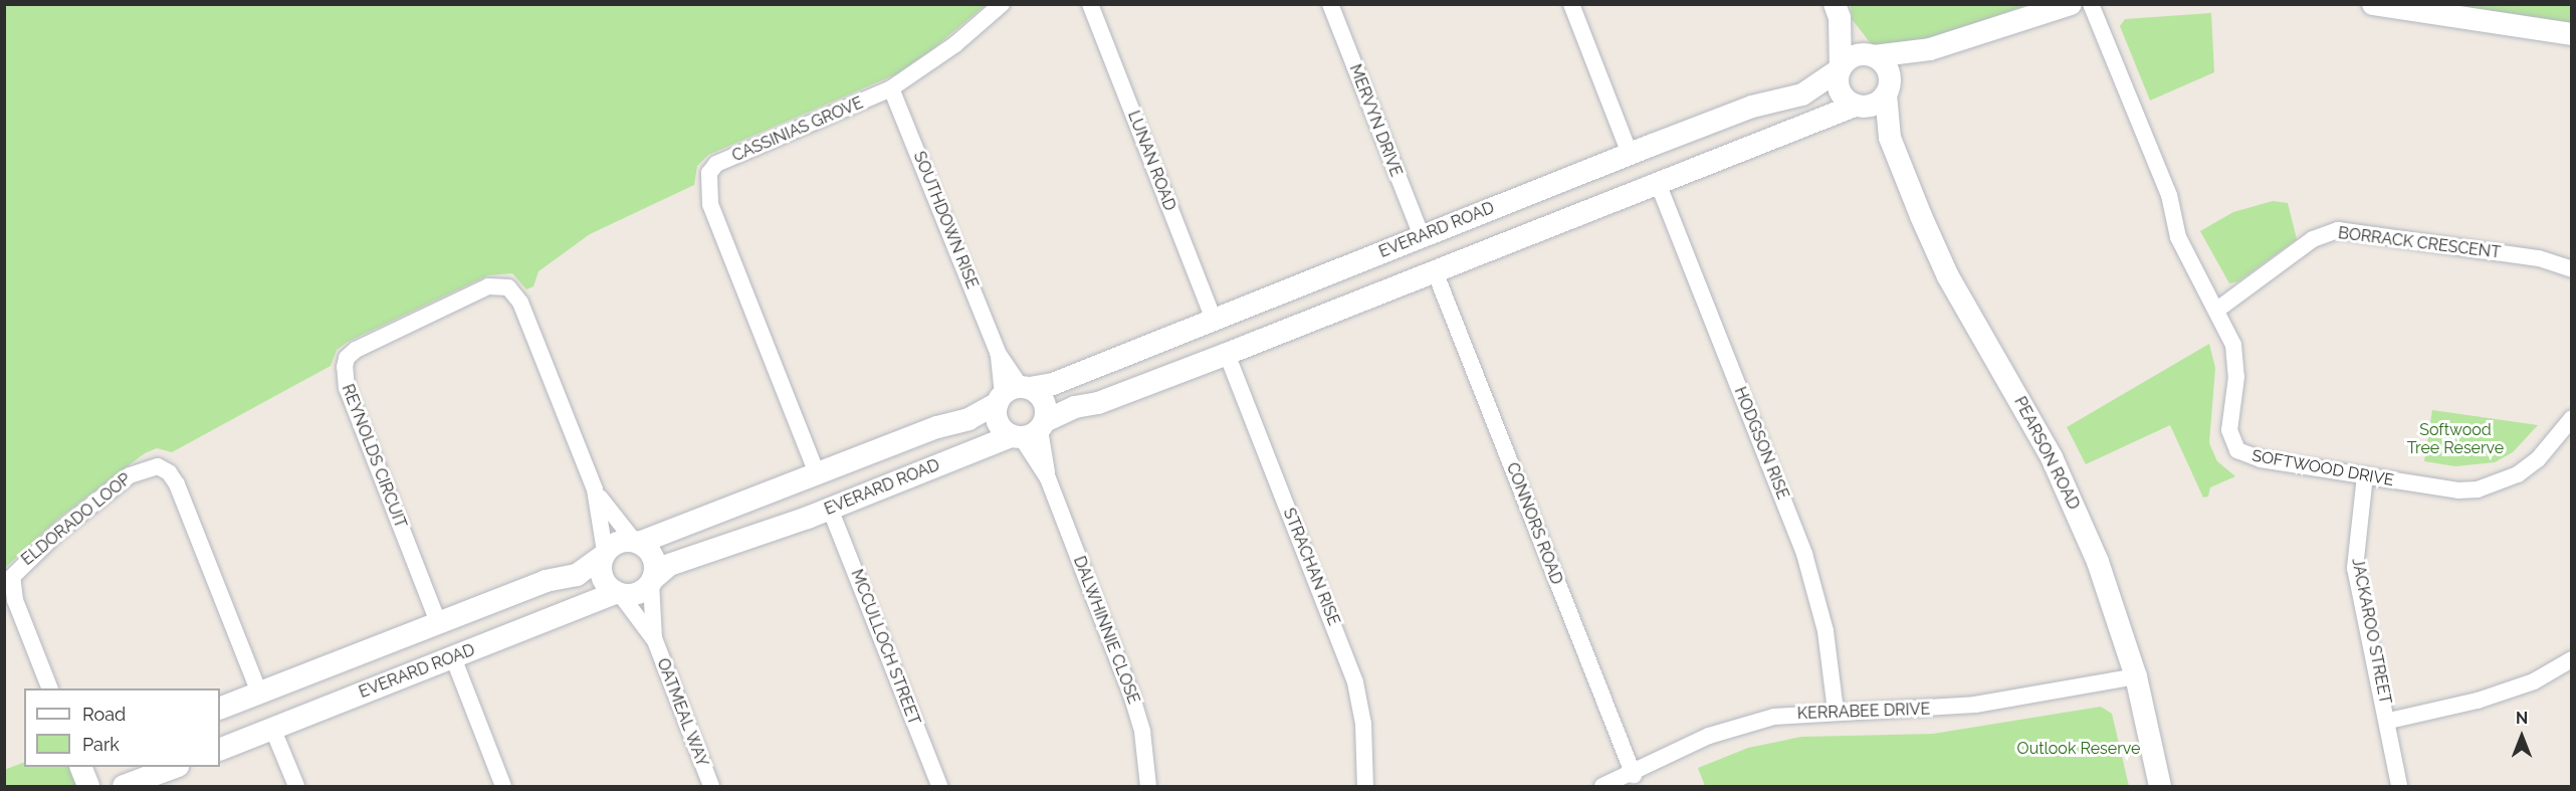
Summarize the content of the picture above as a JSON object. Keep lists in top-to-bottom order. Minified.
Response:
{"streets":{"street":["MERVYN DRIVE","CASSINIAS GROVE","LUNAN ROAD","SOUTHDOWN RISE","EVERARD ROAD","BORRACK CRESCENT","HODGSON RISE","PEARSON ROAD","REYNOLDS CIRCUIT","SOFTWOOD DRIVE","ELDORADO LOOP","CONNORS ROAD","STRACHAN RISE","DALWHINNIE CLOSE","JACKAROO STREET","MCCULLOCH STREET","KERRABEE DRIVE","OATMEAL WAY"]},"crossings":[["MERVYN DRIVE","EVERARD ROAD"],["CASSINIAS GROVE","SOUTHDOWN RISE"],["CASSINIAS GROVE","EVERARD ROAD"],["LUNAN ROAD","EVERARD ROAD"],["SOUTHDOWN RISE","EVERARD ROAD"],["EVERARD ROAD","HODGSON RISE"],["EVERARD ROAD","PEARSON ROAD"],["EVERARD ROAD","REYNOLDS CIRCUIT"],["EVERARD ROAD","CONNORS ROAD"],["EVERARD ROAD","STRACHAN RISE"],["EVERARD ROAD","DALWHINNIE CLOSE"],["EVERARD ROAD","MCCULLOCH STREET"],["EVERARD ROAD","OATMEAL WAY"],["BORRACK CRESCENT","SOFTWOOD DRIVE"],["HODGSON RISE","KERRABEE DRIVE"],["PEARSON ROAD","KERRABEE DRIVE"],["REYNOLDS CIRCUIT","OATMEAL WAY"],["SOFTWOOD DRIVE","JACKAROO STREET"],["CONNORS ROAD","KERRABEE DRIVE"]],"parks":["Softwood Tree Reserve","Outlook Reserve"],"legend":["Road","Park"],"north":"top"}
